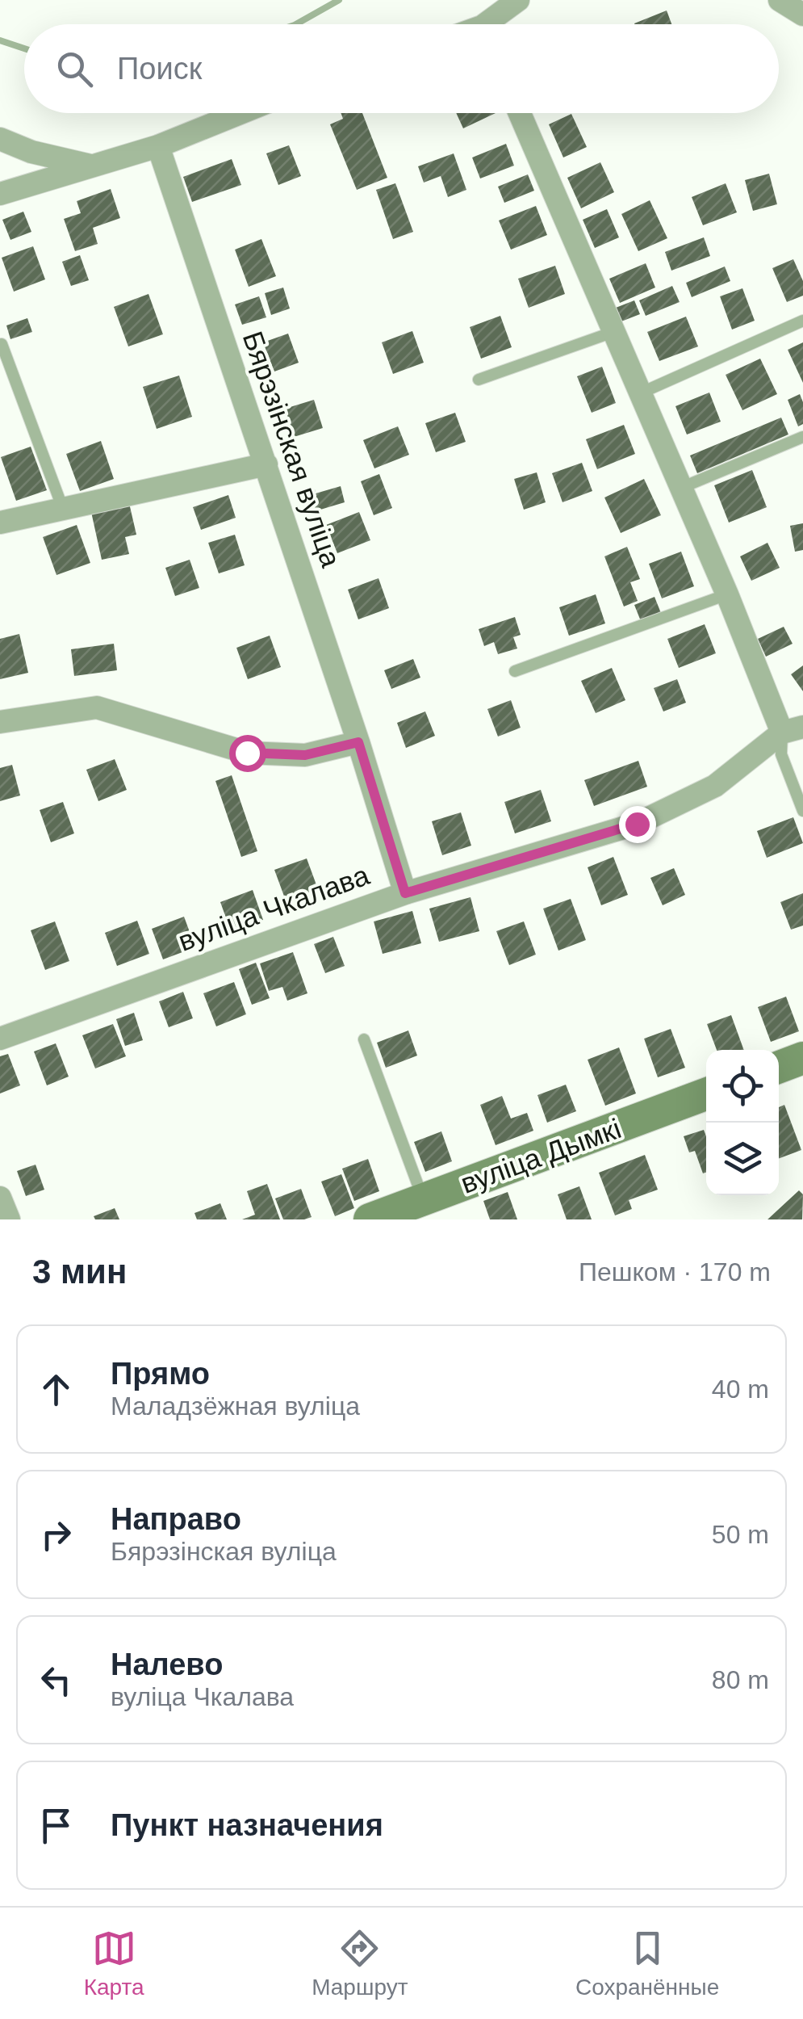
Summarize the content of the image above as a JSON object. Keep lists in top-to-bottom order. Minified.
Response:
{"streets":{"main road":["вуліца Дымкі"],"street":["Бярэзінская вуліца","вуліца Чкалава"]},"crossings":[["Бярэзінская вуліца","вуліца Чкалава"]],"page":{"search":"Поиск","heading":["3 мин","Пешком · 170 m"],"list":[["Прямо","Маладзёжная вуліца","40 m"],["Направо","Бярэзінская вуліца","50 m"],["Налево","вуліца Чкалава","80 m"],"Пункт назначения"],"nav":["Карта","Маршрут","Сохранённые"]}}
